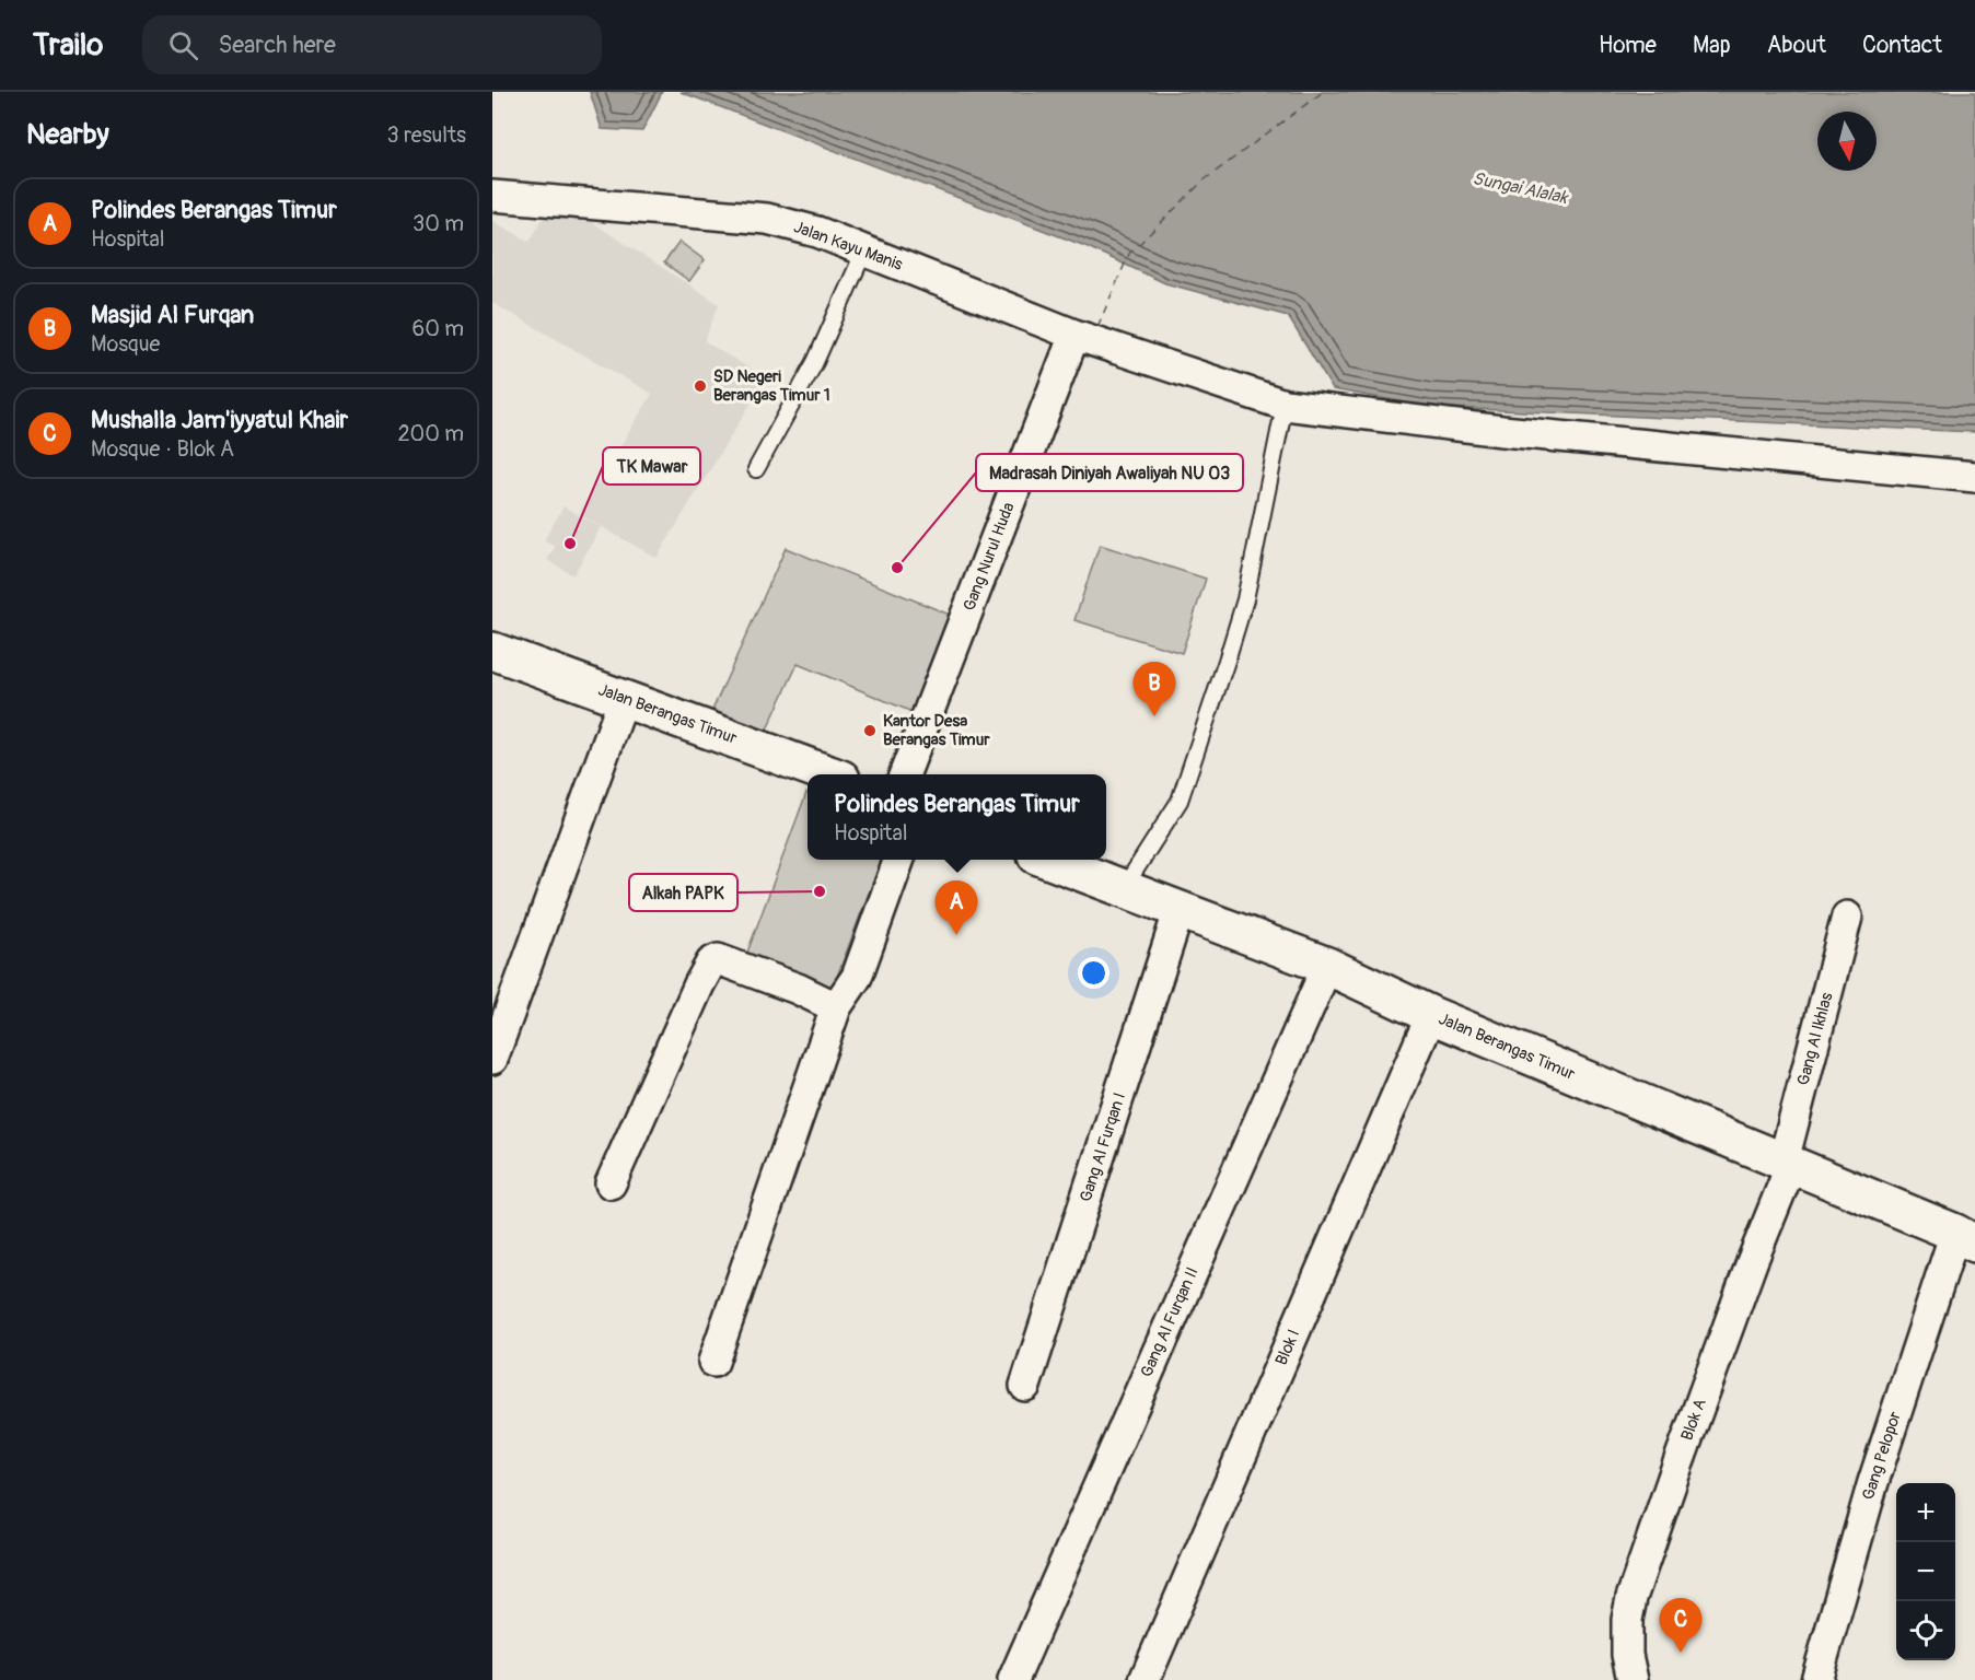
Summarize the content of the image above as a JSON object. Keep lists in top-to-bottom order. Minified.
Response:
{"streets":{"main road":["Jalan Berangas Timur"],"street":["Jalan Kayu Manis","Gang Nurul Huda","Gang Al Ikhlas","Gang Al Furqan I","Gang Al Furqan II","Blok I","Blok A","Gang Pelopor"]},"crossings":[["Jalan Kayu Manis","Gang Nurul Huda"],["Jalan Berangas Timur","Gang Al Ikhlas"],["Jalan Berangas Timur","Gang Al Furqan I"],["Jalan Berangas Timur","Gang Al Furqan II"],["Jalan Berangas Timur","Blok I"],["Jalan Berangas Timur","Blok A"],["Jalan Berangas Timur","Gang Pelopor"],["Gang Al Ikhlas","Blok A"]],"water":["Sungai Alalak"],"places":["SD Negeri Berangas Timur 1","TK Mawar","Madrasah Diniyah Awaliyah NU 03","Kantor Desa Berangas Timur","Alkah PAPK"],"north":"bottom","page":{"header":"Trailo","search":"Search here","nav":["Home","Map","About","Contact"],"heading":["Nearby","3 results"],"list":[{"mark":"A","name":"Polindes Berangas Timur","note":"Hospital","value":"30 m"},{"mark":"B","name":"Masjid Al Furqan","note":"Mosque","value":"60 m"},{"mark":"C","name":"Mushalla Jam'iyyatul Khair","note":"Mosque · Blok A","value":"200 m"}],"pins":["B","A","C"],"popup":["Polindes Berangas Timur","Hospital"],"map_buttons":["+","−"]}}
